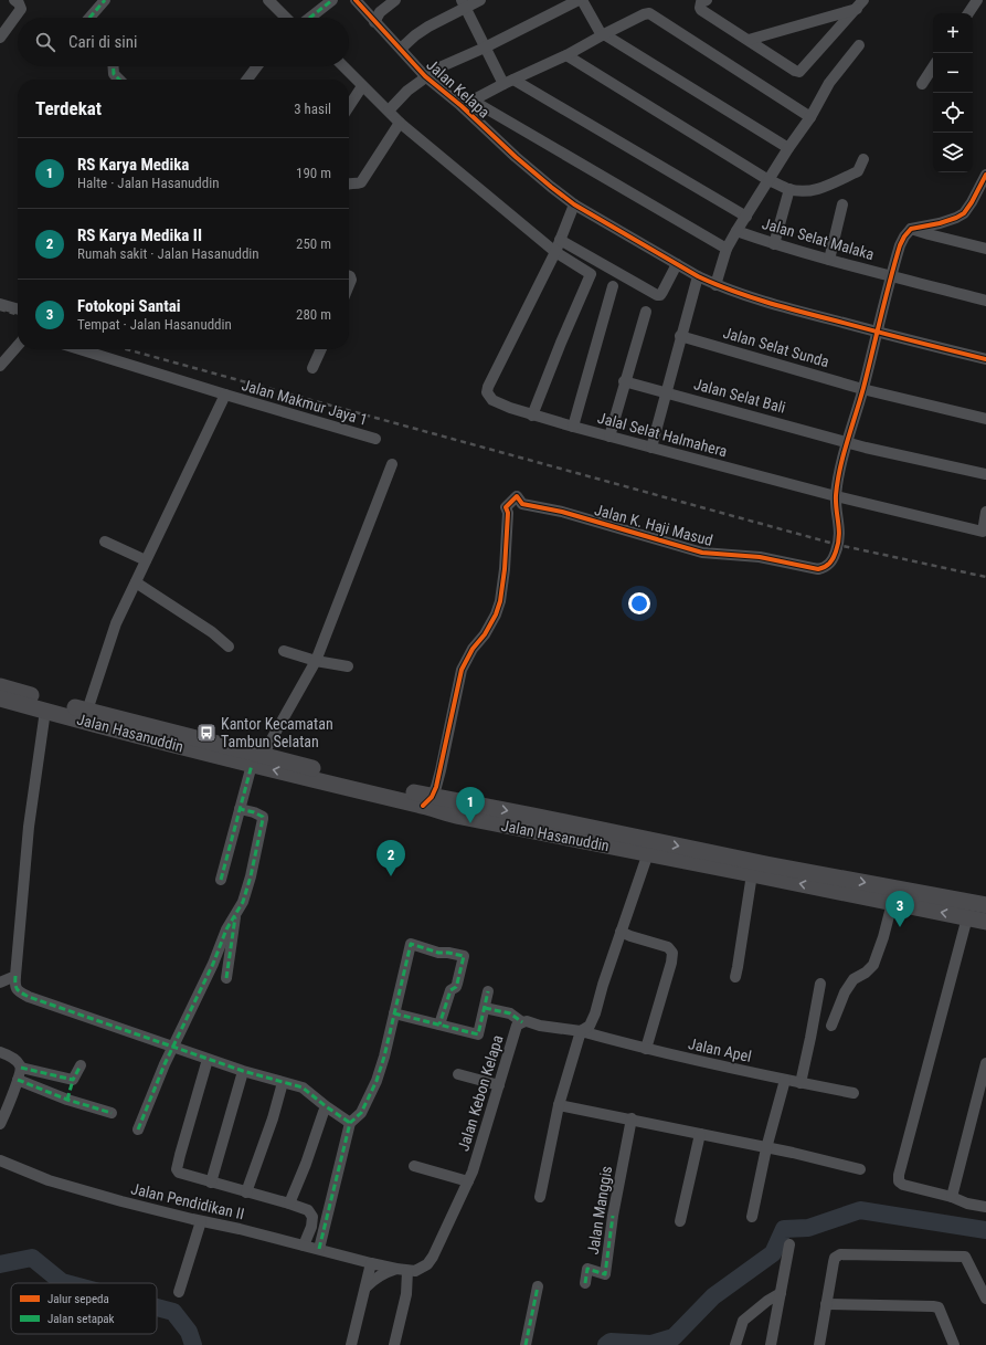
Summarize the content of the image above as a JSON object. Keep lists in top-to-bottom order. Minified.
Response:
{"streets":{"highway":["Jalan Hasanuddin"],"street":["Jalan Kelapa","Jalan Selat Malaka","Jalan Selat Sunda","Jalan Selat Bali","Jalan Makmur Jaya 1","Jalal Selat Halmahera","Jalan K. Haji Masud","Jalan Apel","Jalan Kebon Kelapa","Jalan Pendidikan II","Jalan Manggis"]},"crossings":[["Jalan Kelapa","Jalan K. Haji Masud"],["Jalan Selat Malaka","Jalan K. Haji Masud"],["Jalan Selat Sunda","Jalan K. Haji Masud"],["Jalan Selat Bali","Jalan K. Haji Masud"],["Jalal Selat Halmahera","Jalan K. Haji Masud"],["Jalan K. Haji Masud","Jalan Hasanuddin"],["Jalan Apel","Jalan Kebon Kelapa"]],"places":{"bus stop":["Kantor Kecamatan Tambun Selatan"]},"legend":["Jalur sepeda","Jalan setapak"],"page":{"map_buttons":["+","−"],"search":"Cari di sini","heading":["Terdekat","3 hasil"],"list":[{"mark":"1","name":"RS Karya Medika","note":"Halte · Jalan Hasanuddin","value":"190 m"},{"mark":"2","name":"RS Karya Medika II","note":"Rumah sakit · Jalan Hasanuddin","value":"250 m"},{"mark":"3","name":"Fotokopi Santai","note":"Tempat · Jalan Hasanuddin","value":"280 m"}],"pins":["1","2","3"]}}
